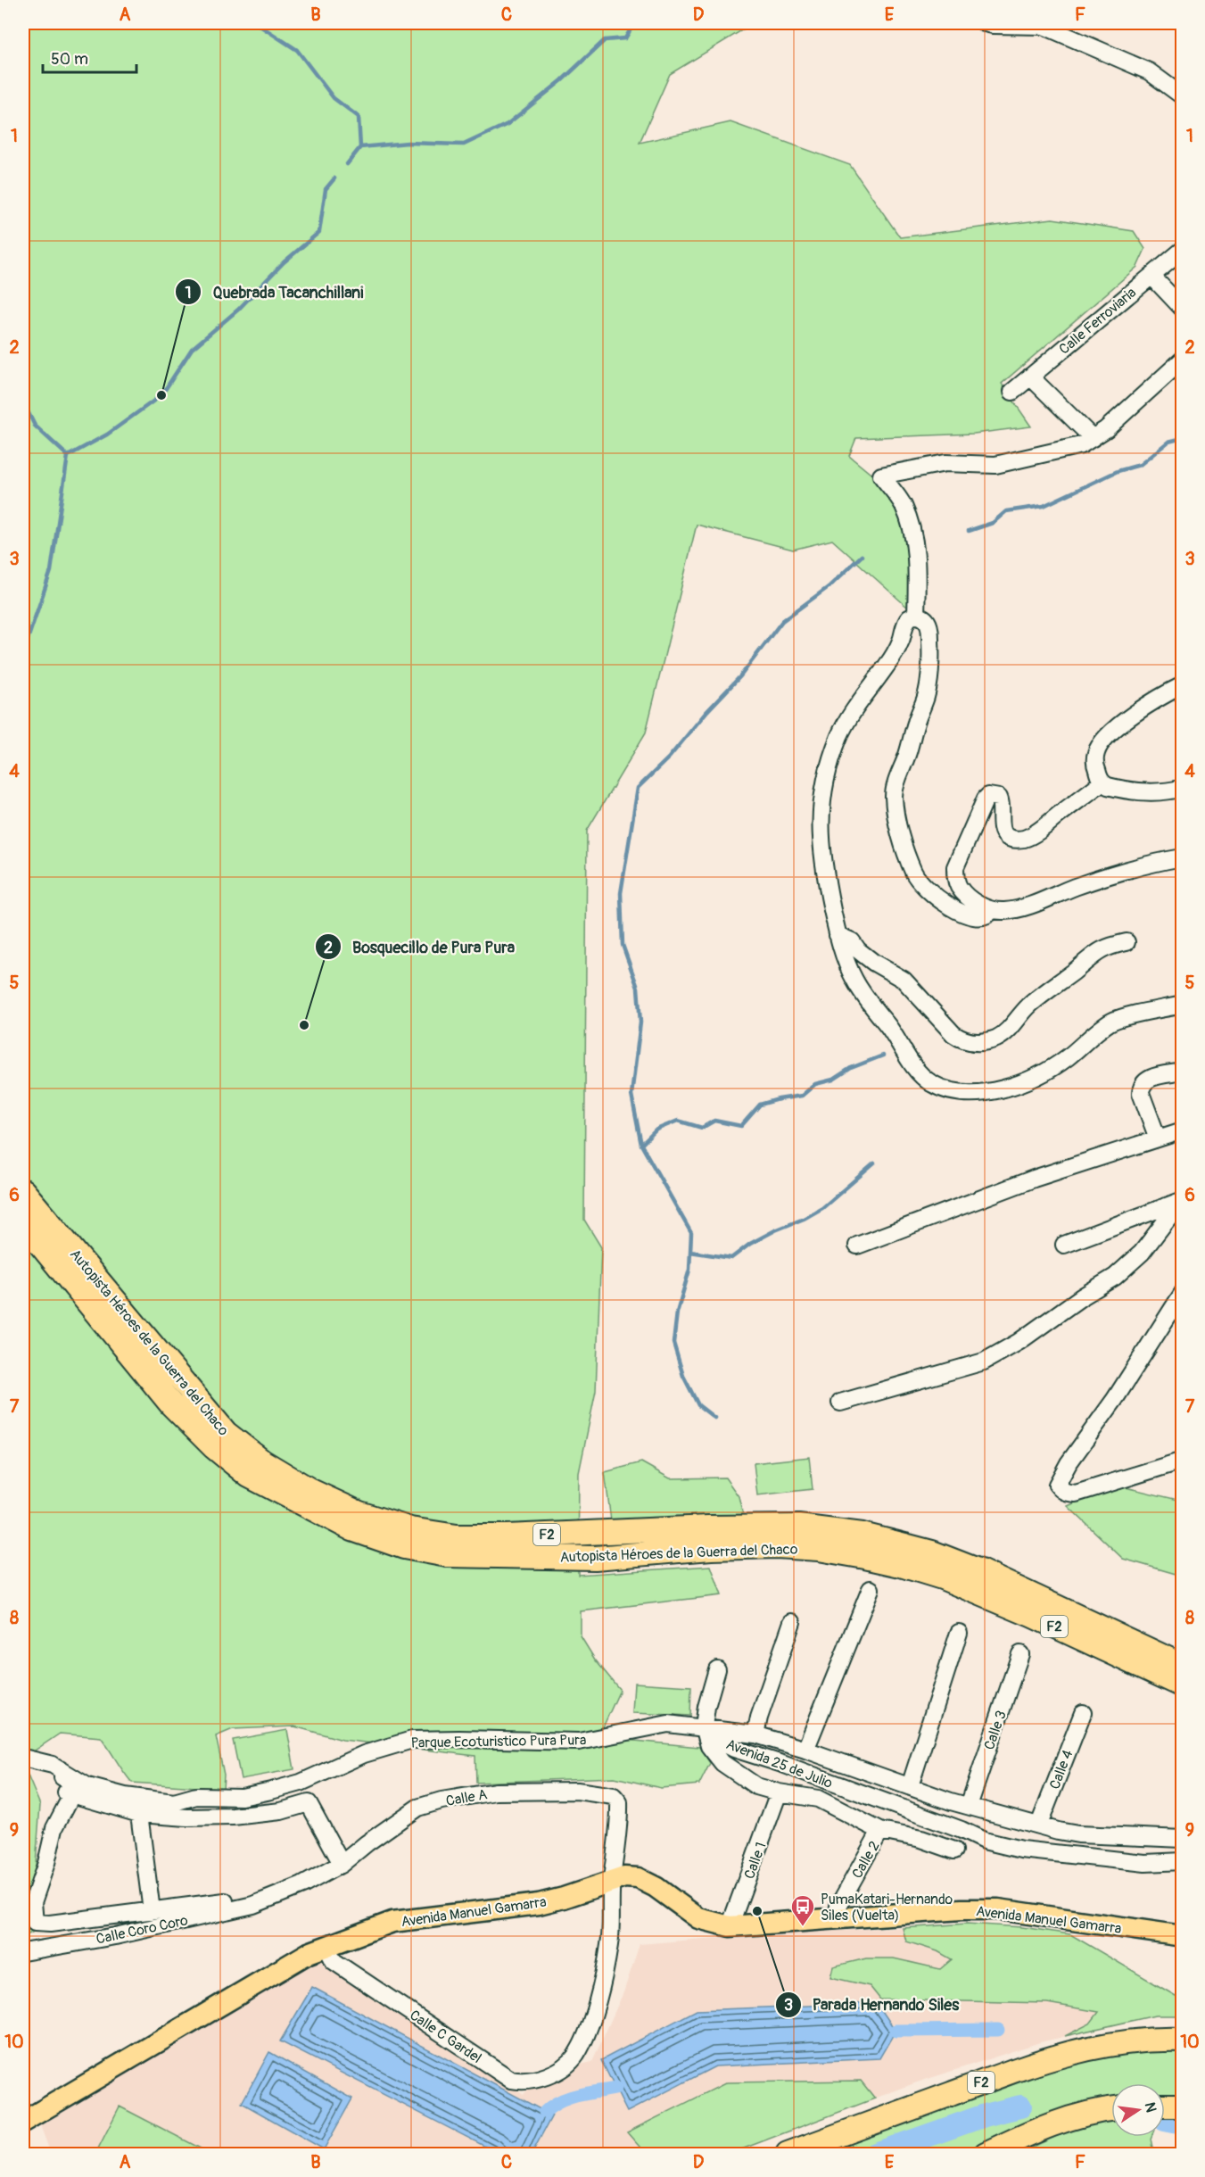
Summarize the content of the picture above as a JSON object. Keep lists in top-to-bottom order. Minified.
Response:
{"streets":{"highway":["Autopista Héroes de la Guerra del Chaco","F2"],"main road":["Avenida Manuel Gamarra"],"street":["Calle Ferroviaria","Calle 3","Parque Ecoturistico Pura Pura","Avenida 25 de Julio","Calle 4","Calle A","Calle 2","Calle 1","Calle Coro Coro","Calle C Gardel"]},"crossings":[["Calle 3","Avenida 25 de Julio"],["Parque Ecoturistico Pura Pura","Avenida 25 de Julio"],["Parque Ecoturistico Pura Pura","Calle A"],["Avenida 25 de Julio","Calle 4"],["Calle A","Avenida Manuel Gamarra"],["Calle A","Calle Coro Coro"],["Calle A","Calle C Gardel"],["Calle 2","Avenida Manuel Gamarra"],["Calle 1","Avenida Manuel Gamarra"],["Avenida Manuel Gamarra","Calle C Gardel"]],"places":{"other":["Quebrada Tacanchillani","Bosquecillo de Pura Pura","Parada Hernando Siles"],"bus stop":["PumaKatari-Hernando Siles (Vuelta)"]},"scale_bar":"50 m","north":"right","grid":{"columns":["A","B","C","D","E","F"],"rows":["1","2","3","4","5","6","7","8","9","10"]}}
